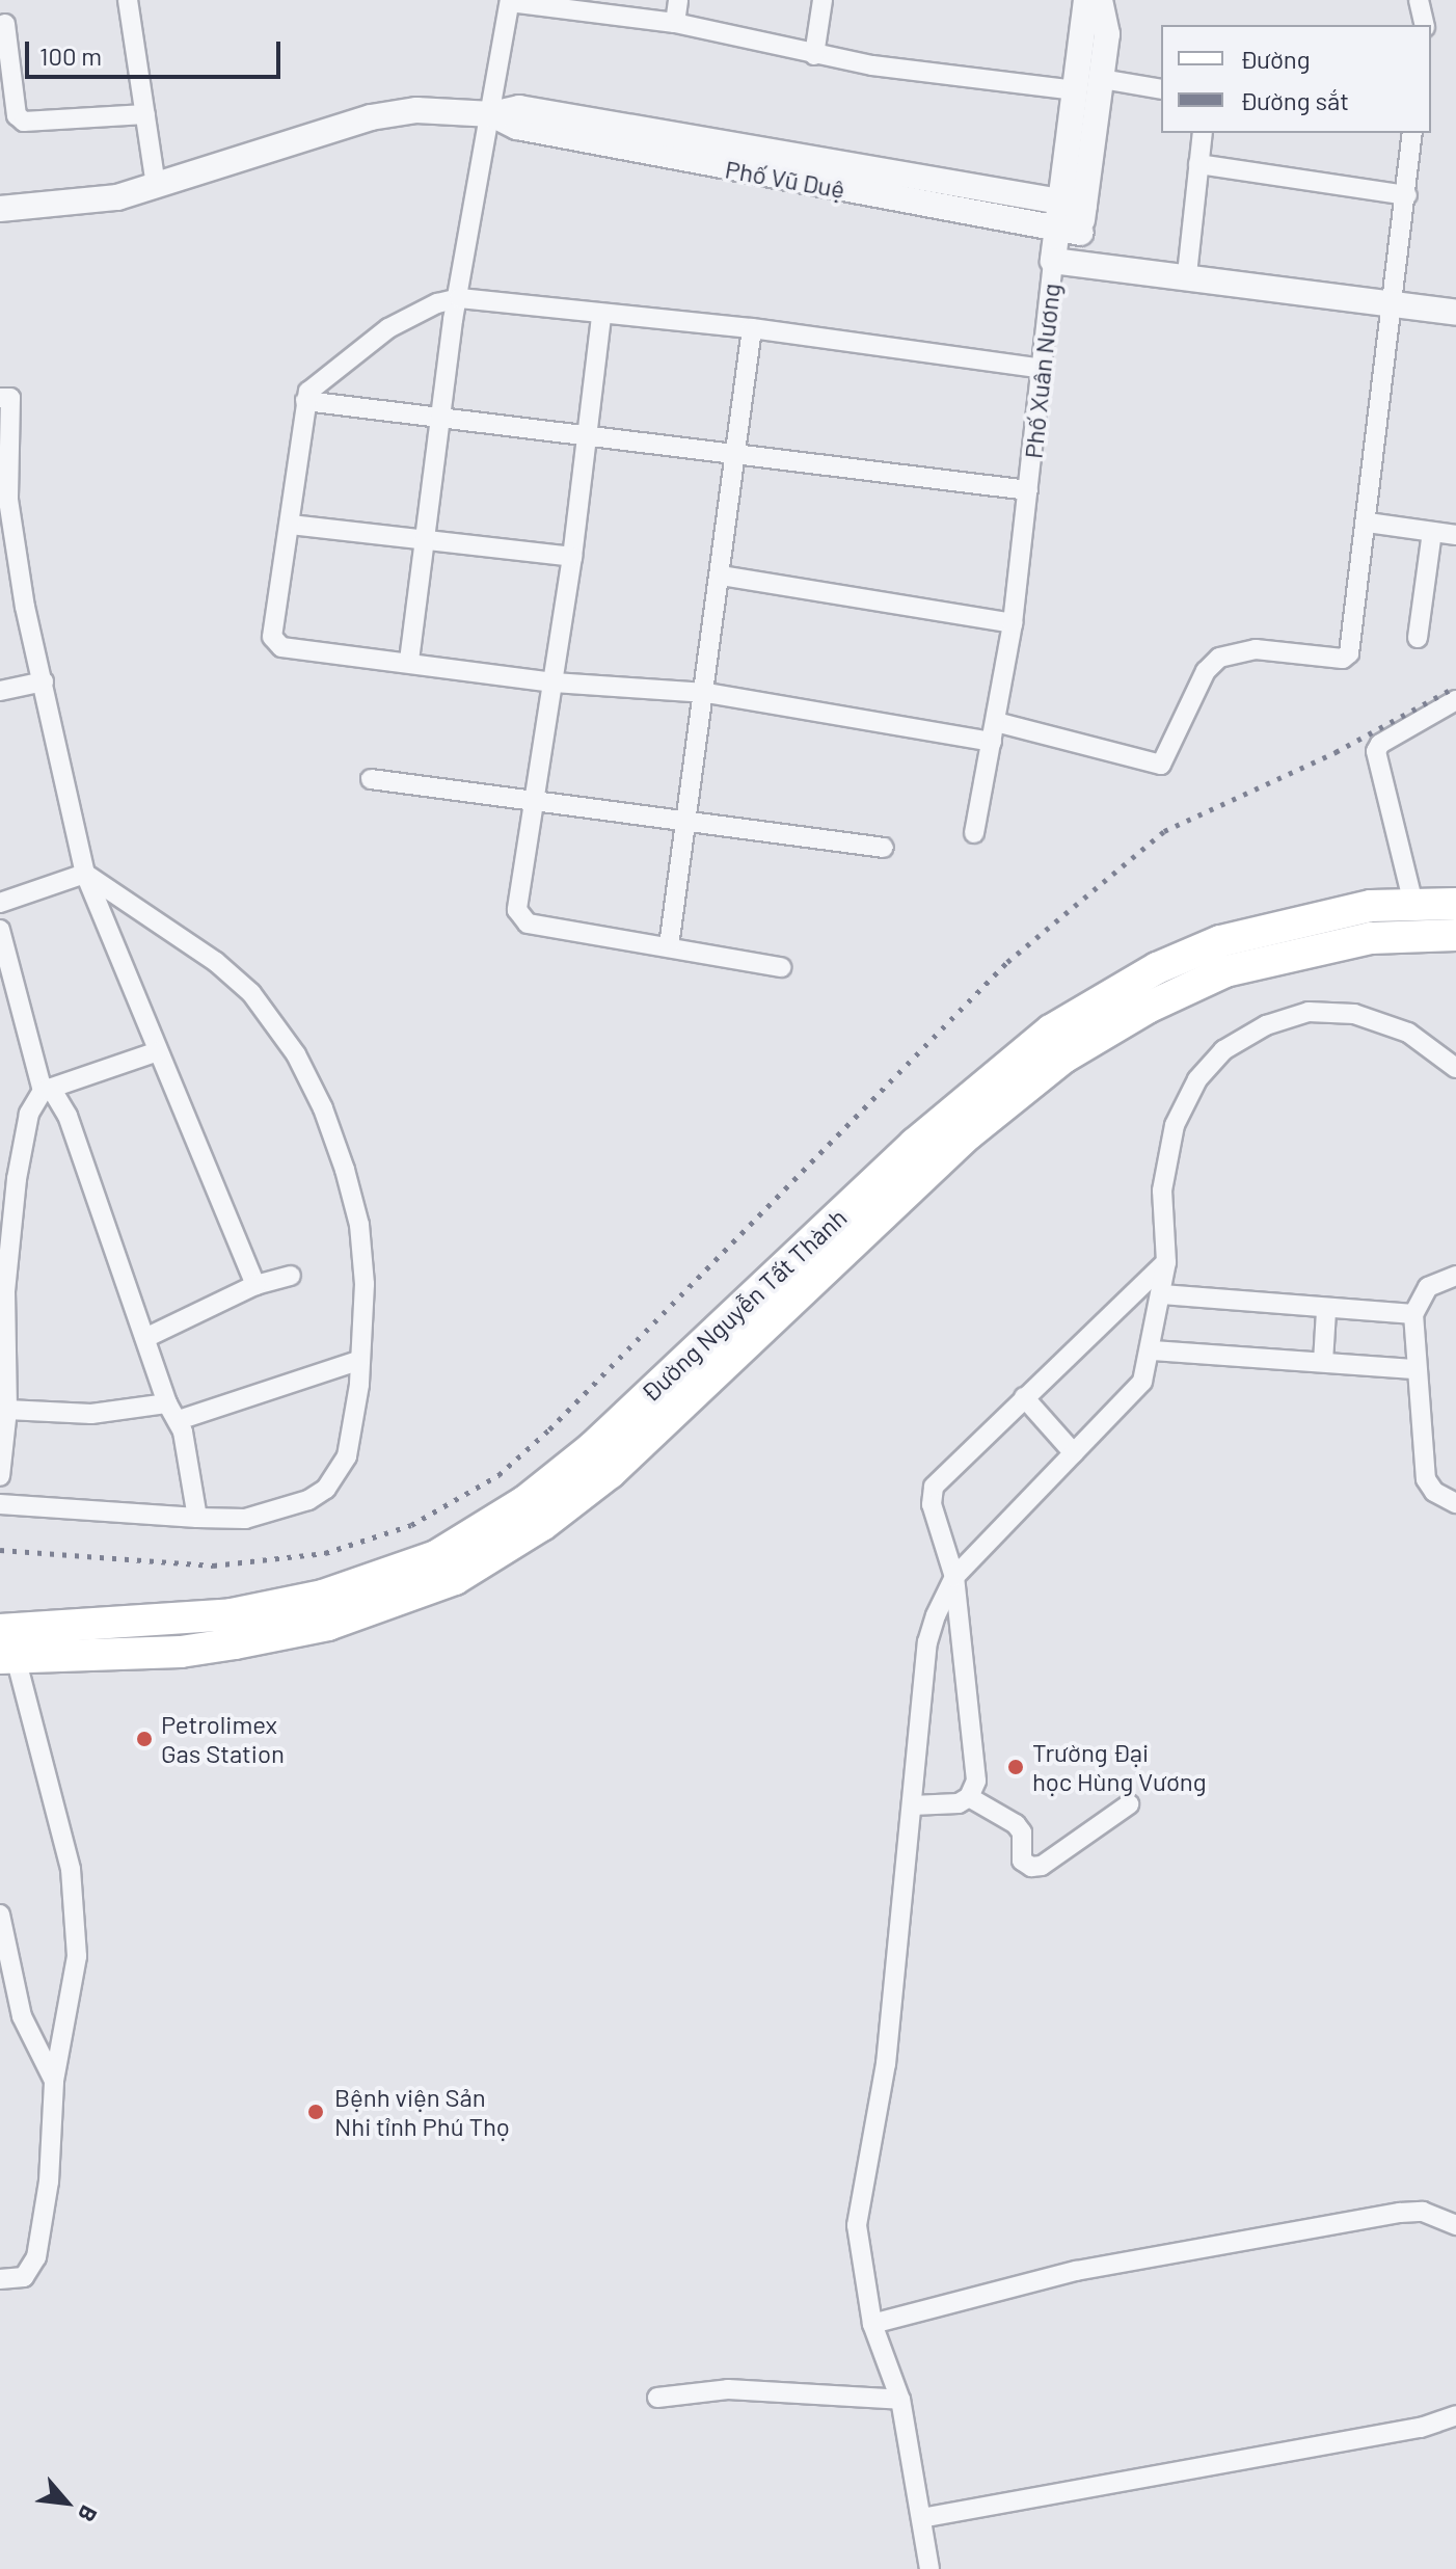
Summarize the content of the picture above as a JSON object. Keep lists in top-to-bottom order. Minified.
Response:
{"streets":{"main road":["Đường Nguyễn Tất Thành"],"street":["Phố Vũ Duệ","Phố Xuân Nương"]},"crossings":[["Phố Vũ Duệ","Phố Xuân Nương"]],"places":["Petrolimex Gas Station","Trường Đại học Hùng Vương","Bệnh viện Sản Nhi tỉnh Phú Thọ"],"legend":["Đường","Đường sắt"],"scale_bar":"100 m","north":"bottom right"}
